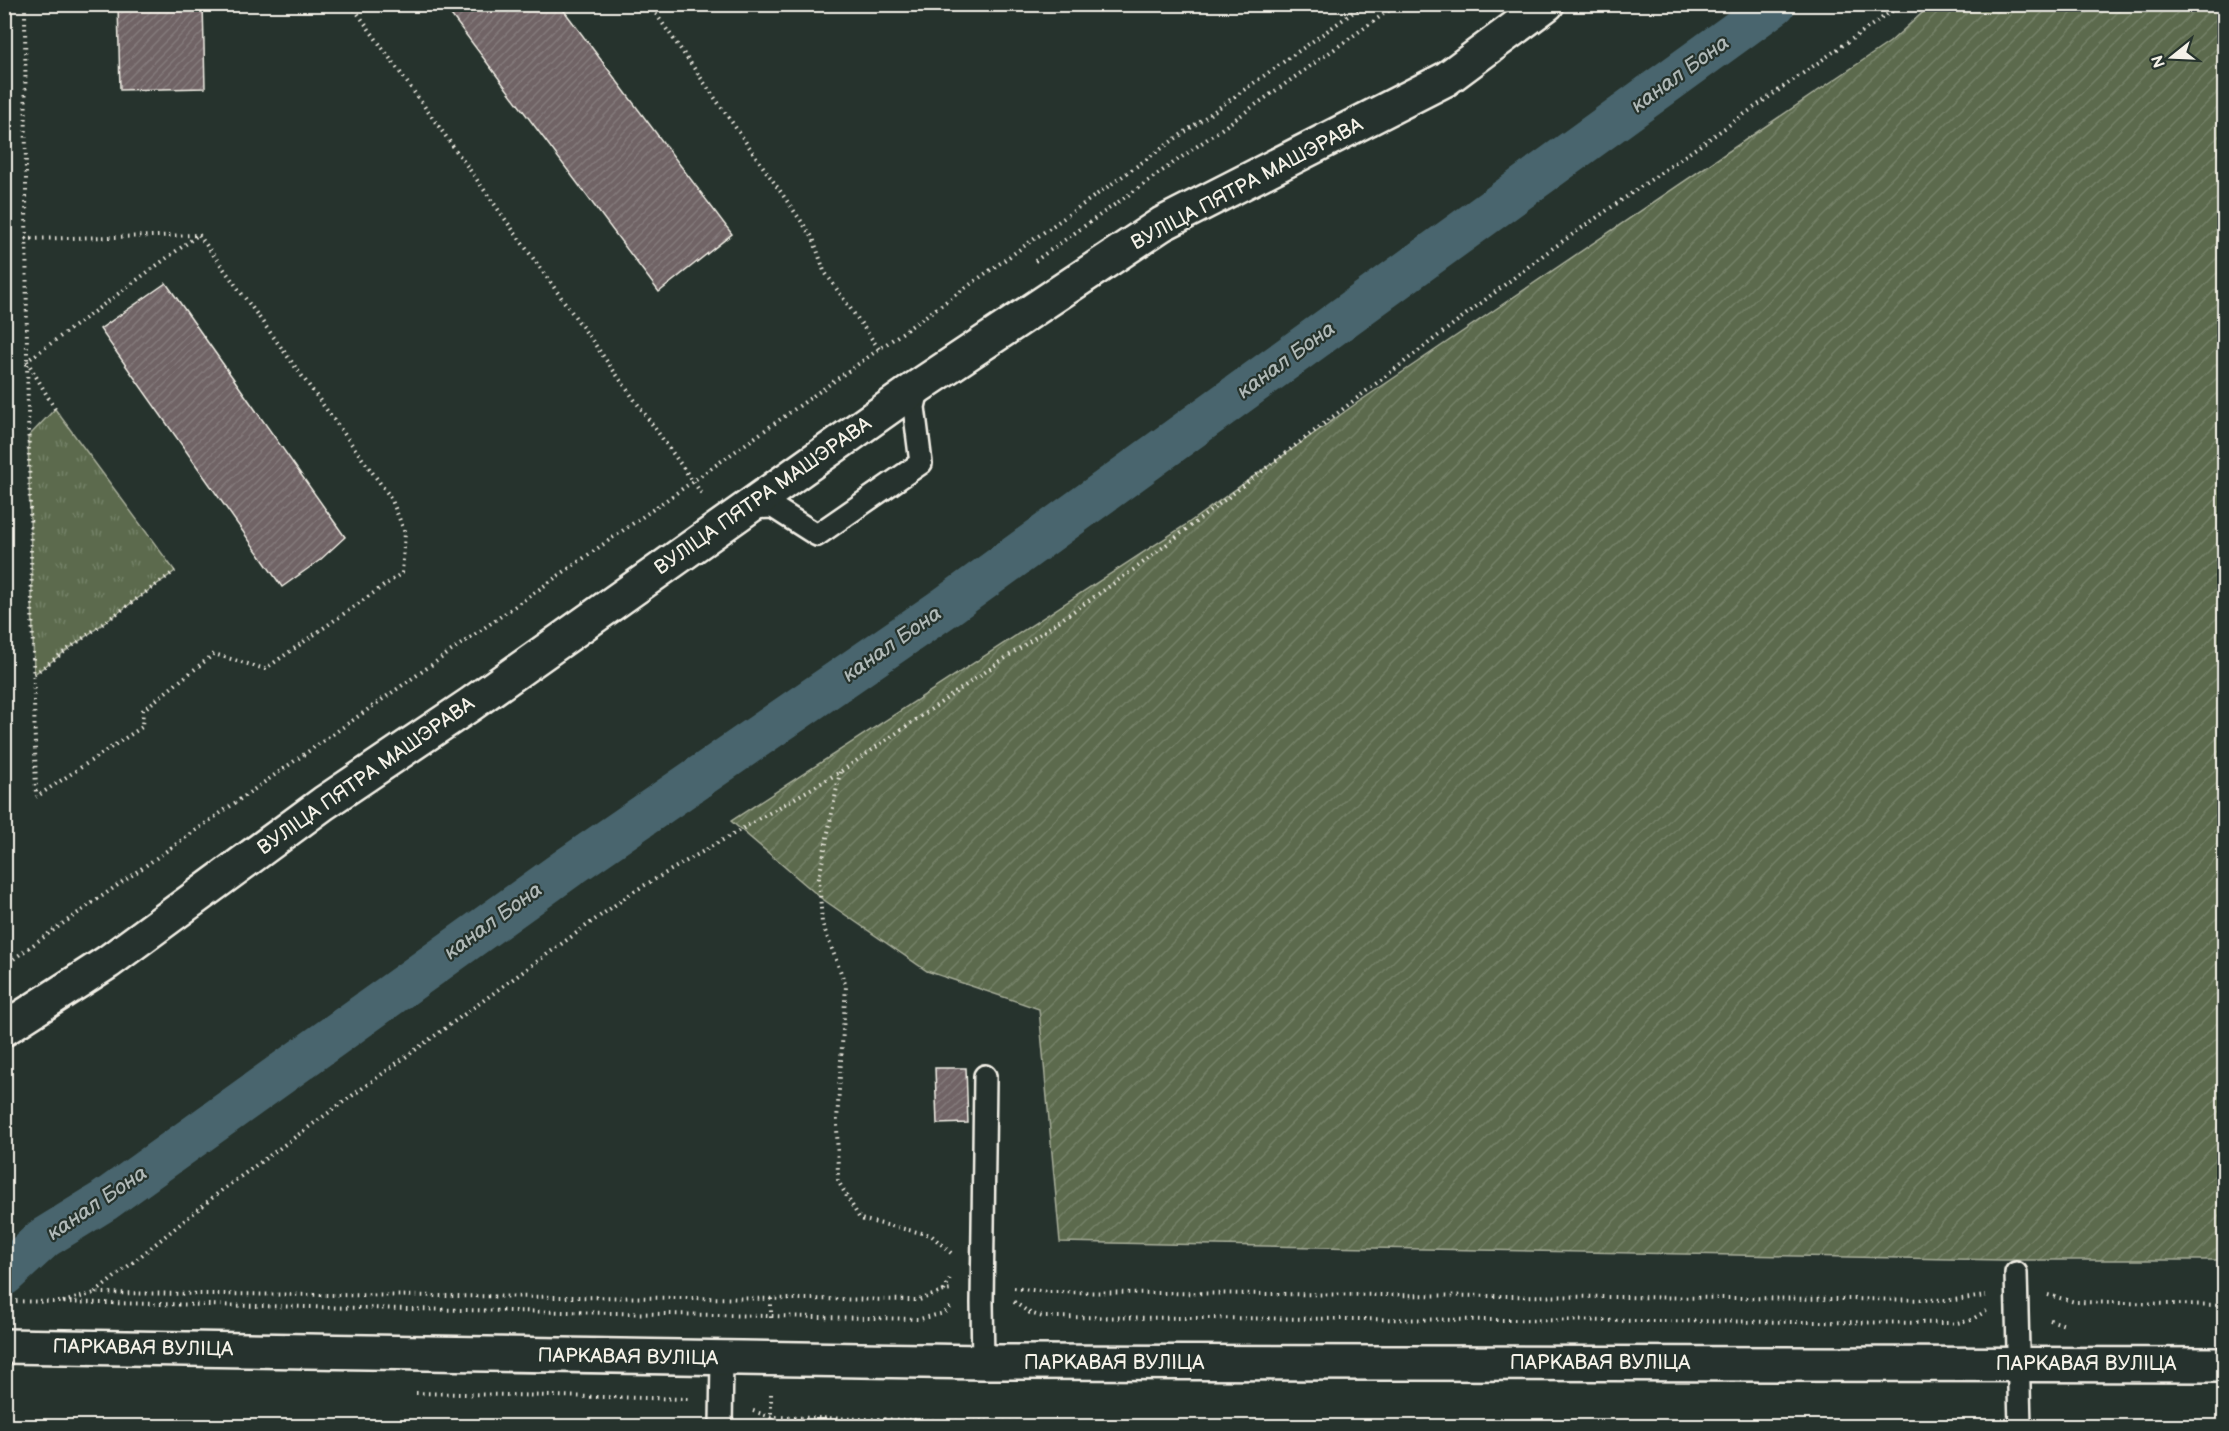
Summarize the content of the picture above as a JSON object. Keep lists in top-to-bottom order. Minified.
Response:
{"streets":{"street":["ВУЛІЦА ПЯТРА МАШЭРАВА","ПАРКАВАЯ ВУЛІЦА"]},"water":["канал Бона"],"north":"left"}
